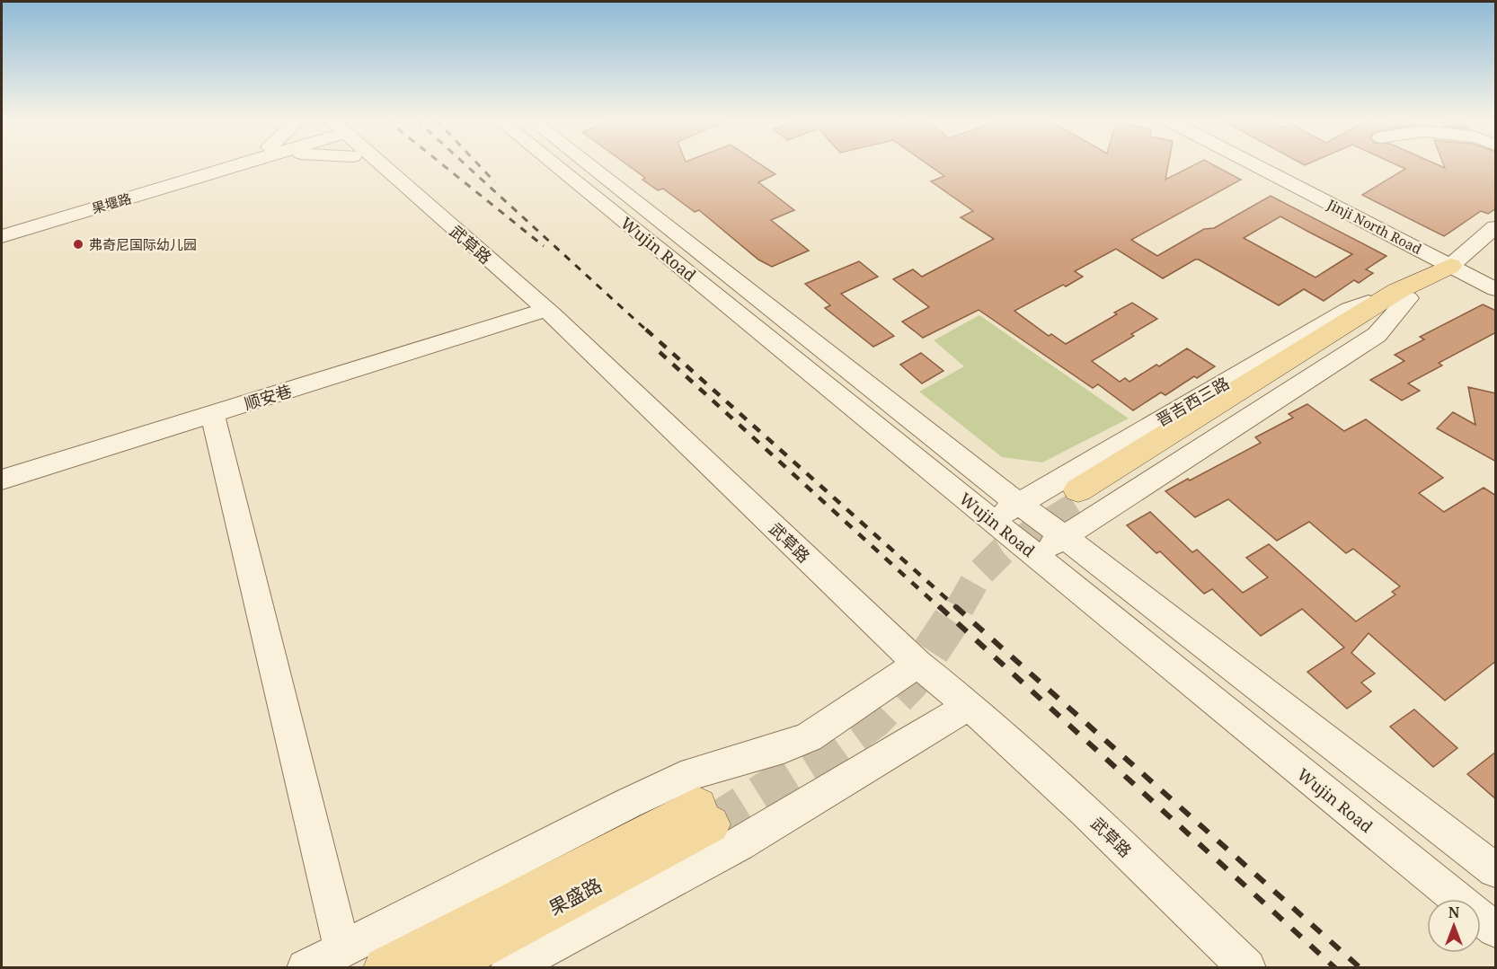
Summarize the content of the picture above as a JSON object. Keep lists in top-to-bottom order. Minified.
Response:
{"streets":{"main road":["晋吉西三路","果盛路"],"street":["果堰路","Jinji North Road","武草路","Wujin Road","顺安巷"]},"crossings":[["Jinji North Road","晋吉西三路"],["武草路","顺安巷"],["Wujin Road","晋吉西三路"]],"places":["弗奇尼国际幼儿园"],"north":"top"}
